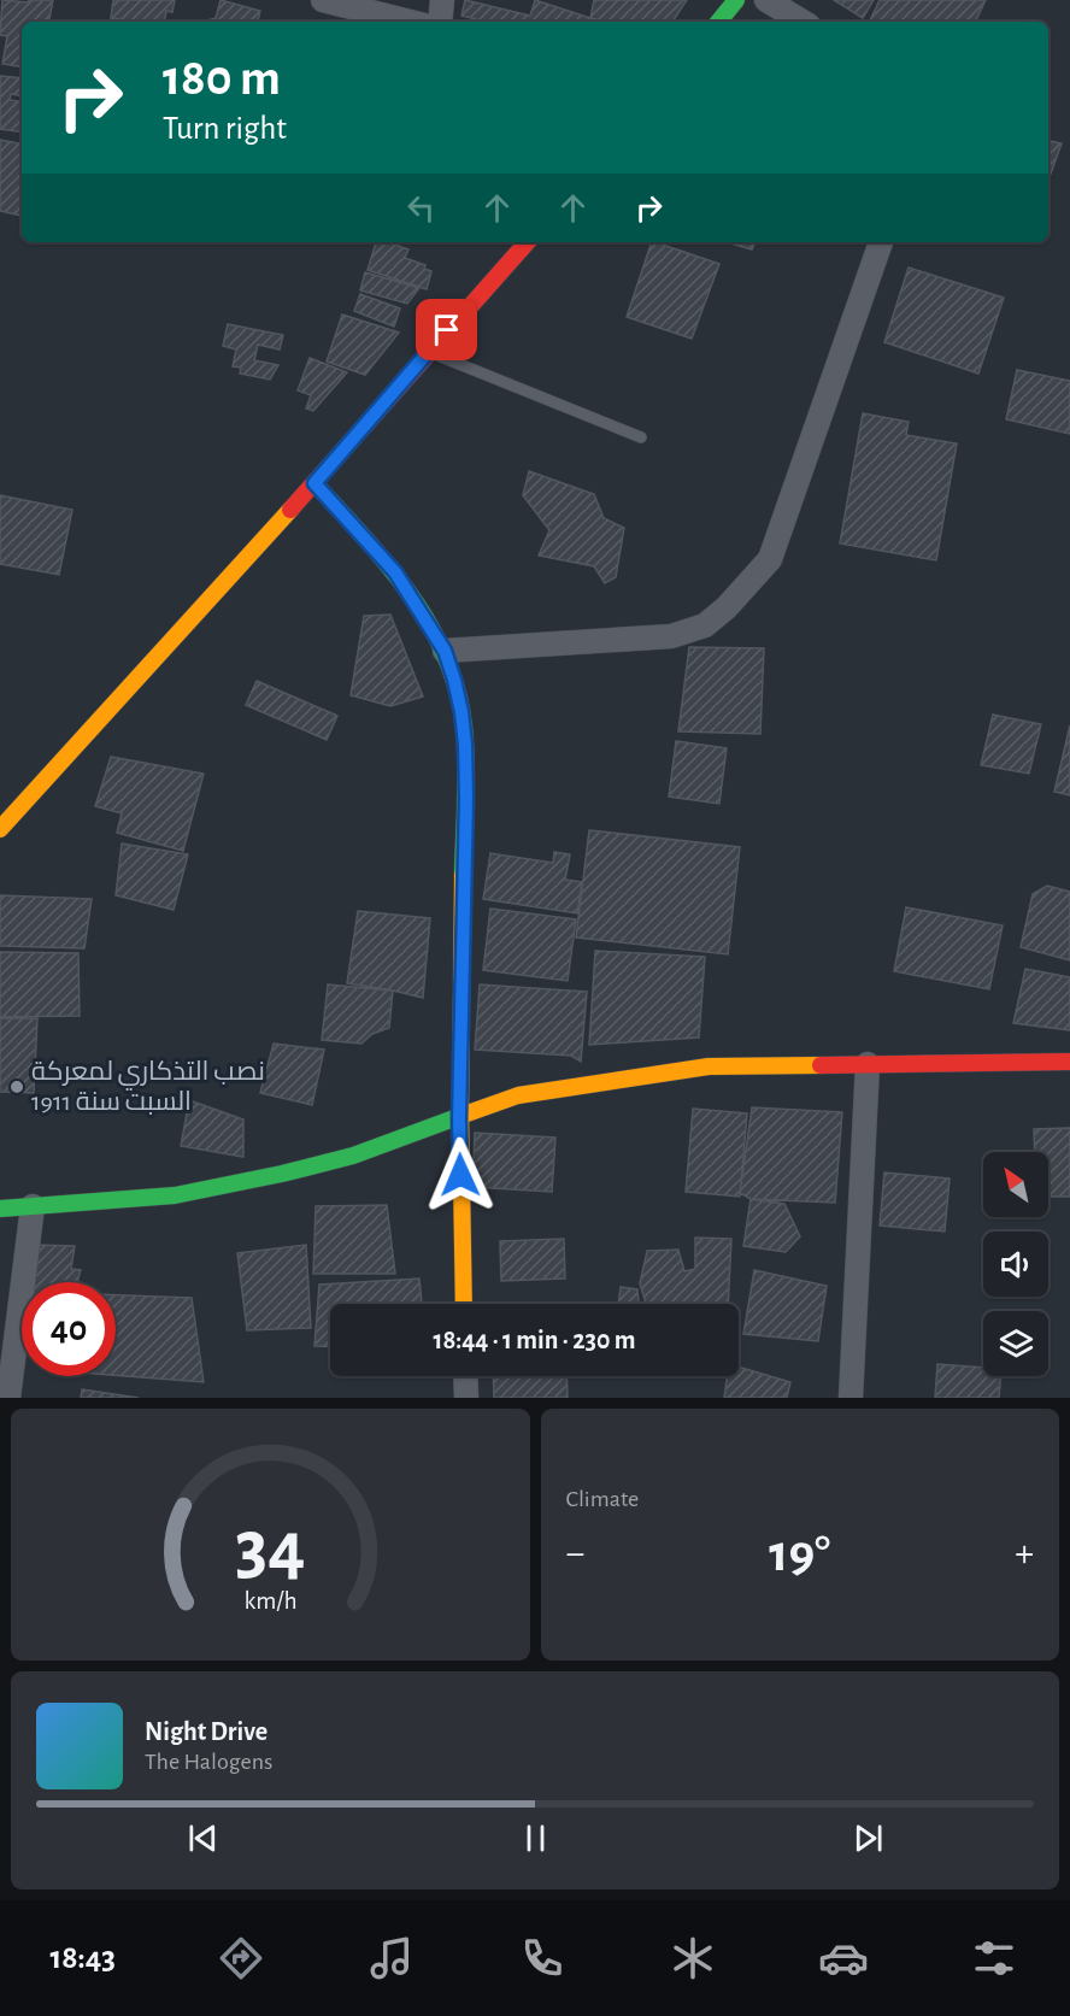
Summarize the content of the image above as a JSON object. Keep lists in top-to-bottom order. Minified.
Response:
{"places":["نصب التذكاري لمعركة السبت سنة 1911"],"north":"top left","page":{"turn":["180 m","Turn right"],"limit":"40","trip":"18:44 · 1 min · 230 m","tile":"Climate","heat":["−","19°","+"],"song":["Night Drive","The Halogens"],"tabs":"18:43","gauge":["34","km/h"]}}
